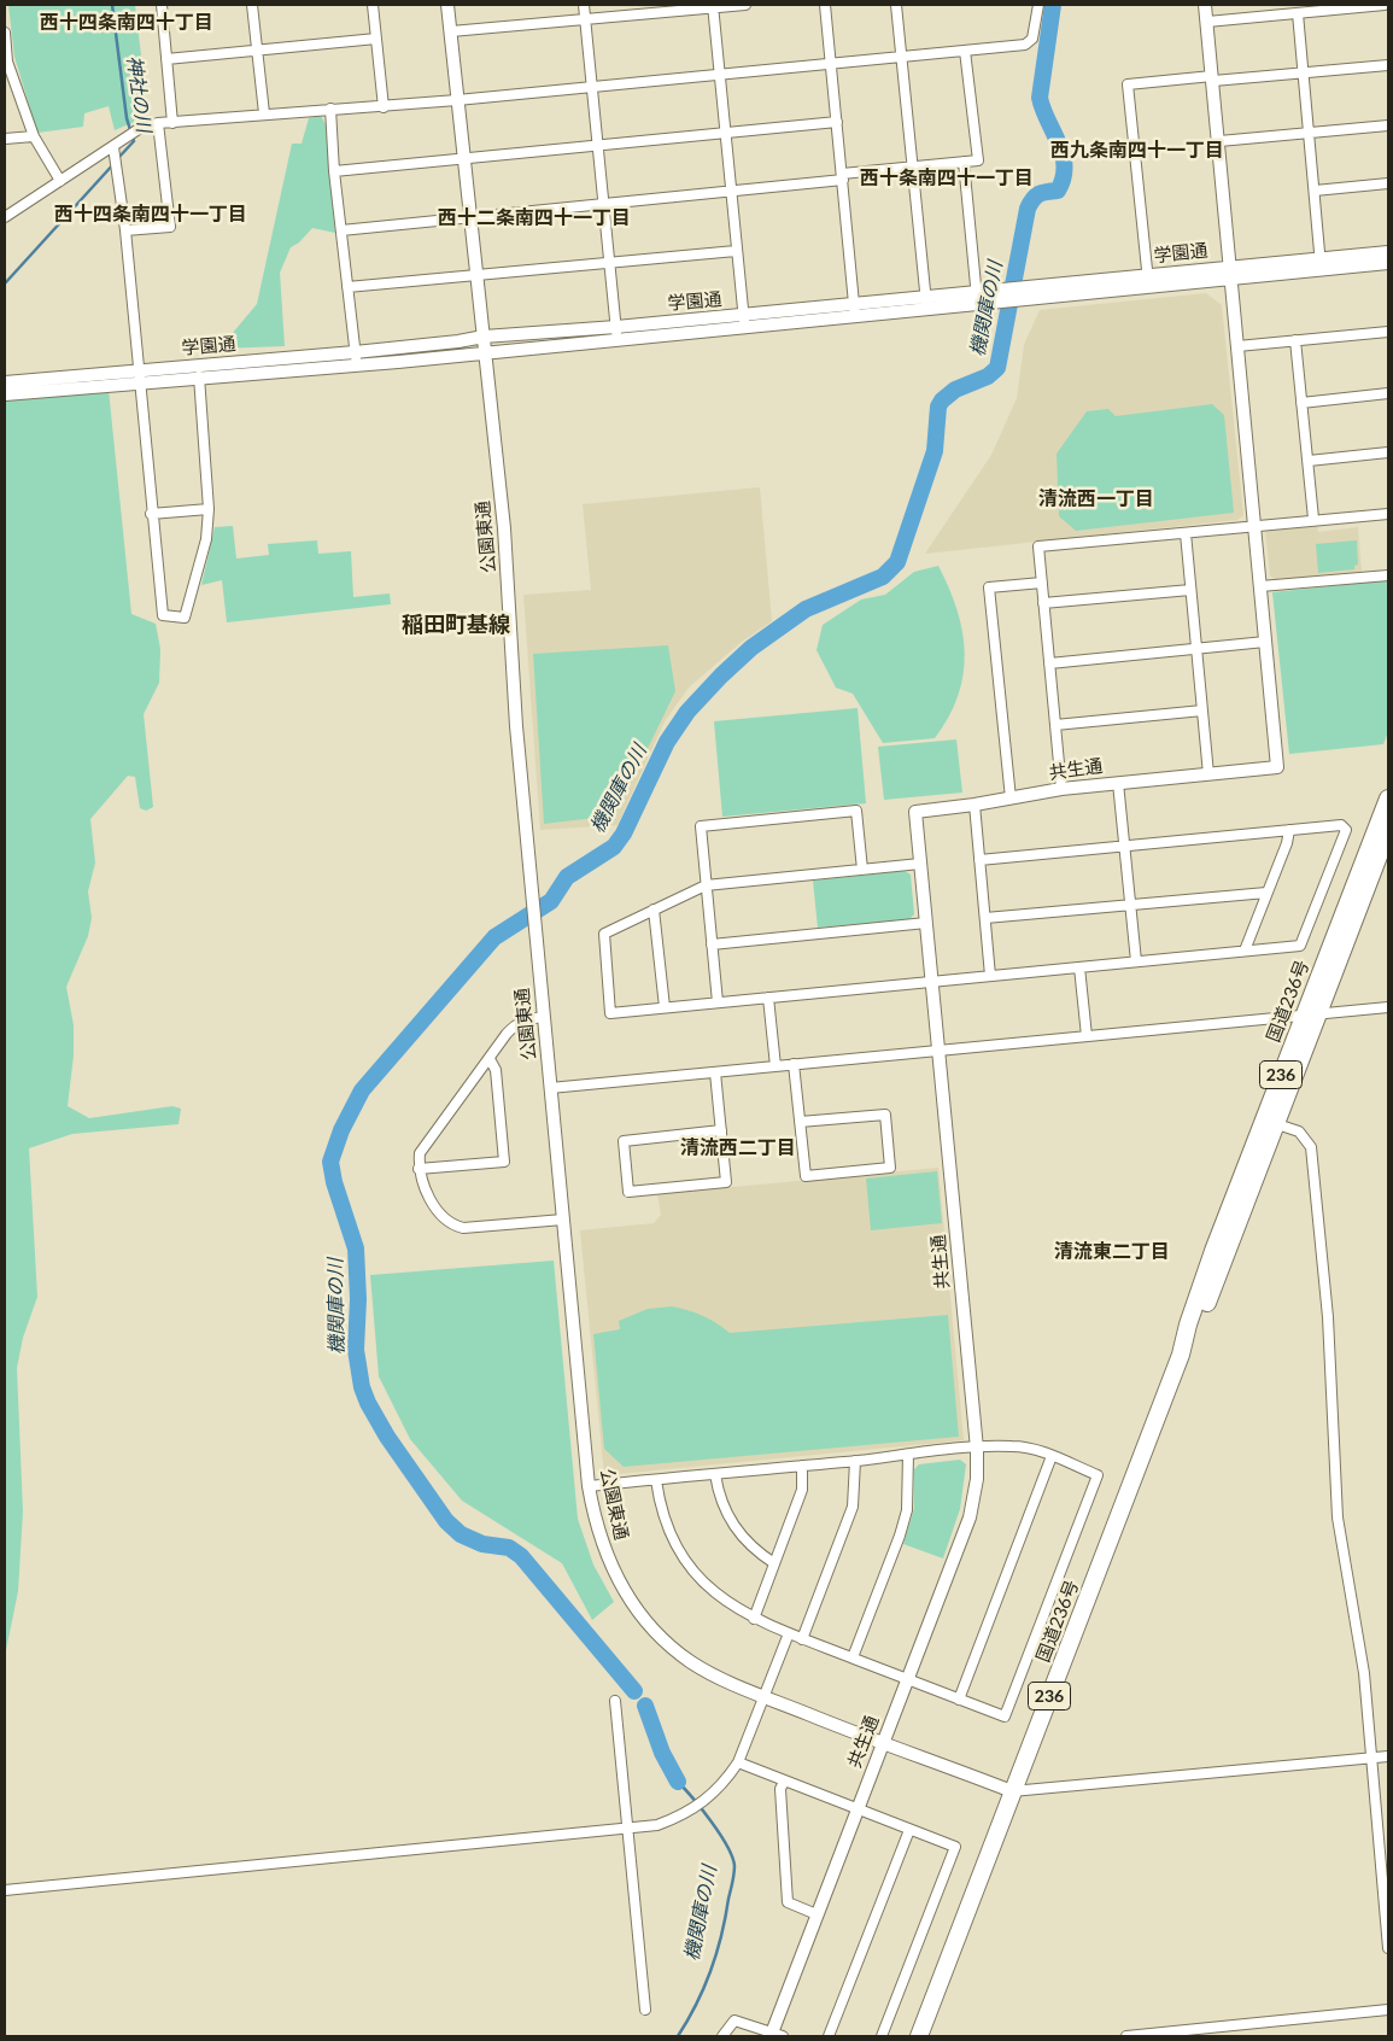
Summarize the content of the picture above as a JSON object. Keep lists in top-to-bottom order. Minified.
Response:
{"streets":{"highway":["国道236号","236"],"street":["学園通","公園東通","共生通"]},"crossings":[["学園通","公園東通"],["公園東通","共生通"],["公園東通","国道236号"]],"districts":["西十四条南四十丁目","西九条南四十一丁目","西十条南四十一丁目","西十四条南四十一丁目","西十二条南四十一丁目","清流西一丁目","稲田町基線","清流西二丁目","清流東二丁目"],"water":["神社の川","機関庫の川"]}
